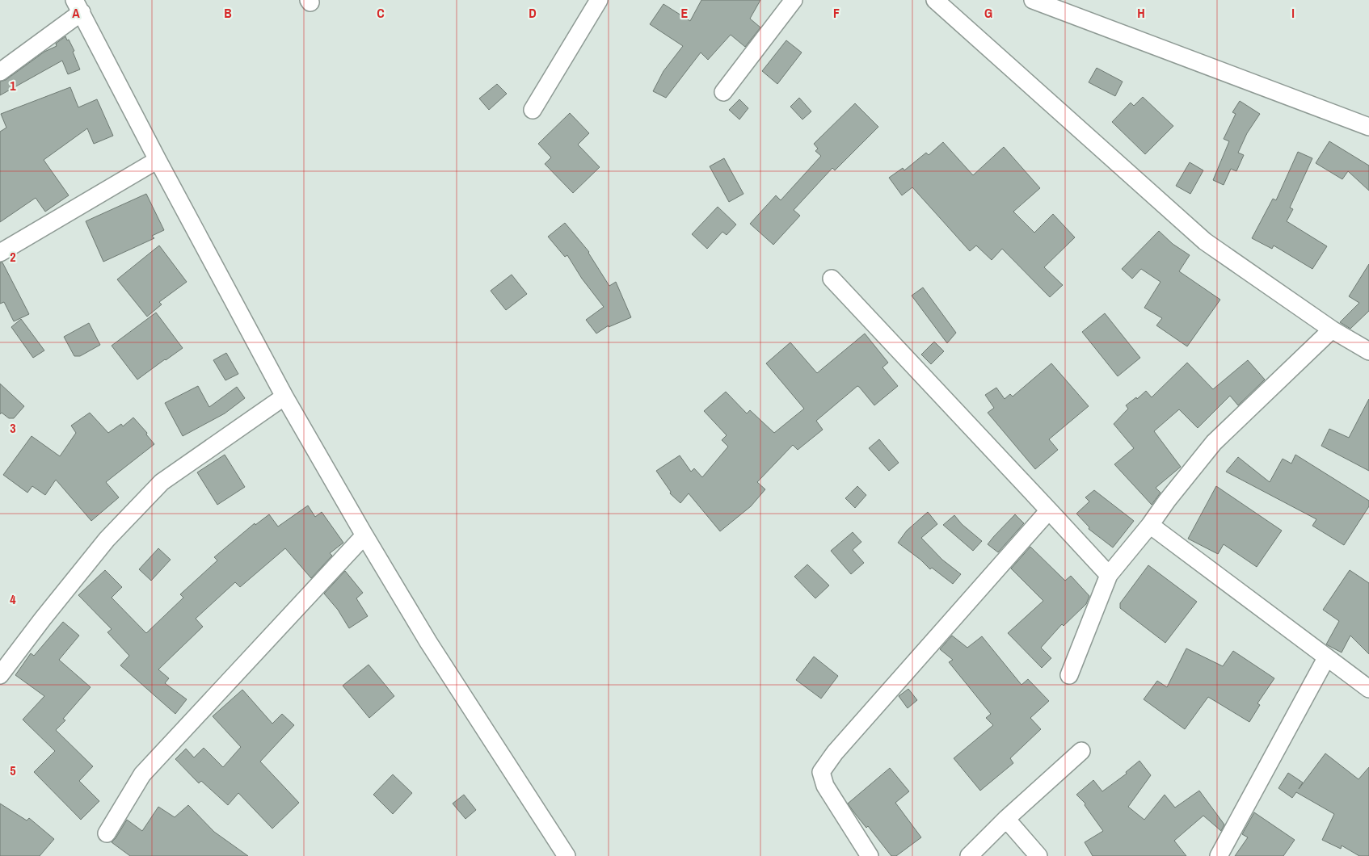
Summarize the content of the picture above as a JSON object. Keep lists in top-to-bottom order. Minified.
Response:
{"grid":{"columns":["A","B","C","D","E","F","G","H","I"],"rows":["1","2","3","4","5"]}}
